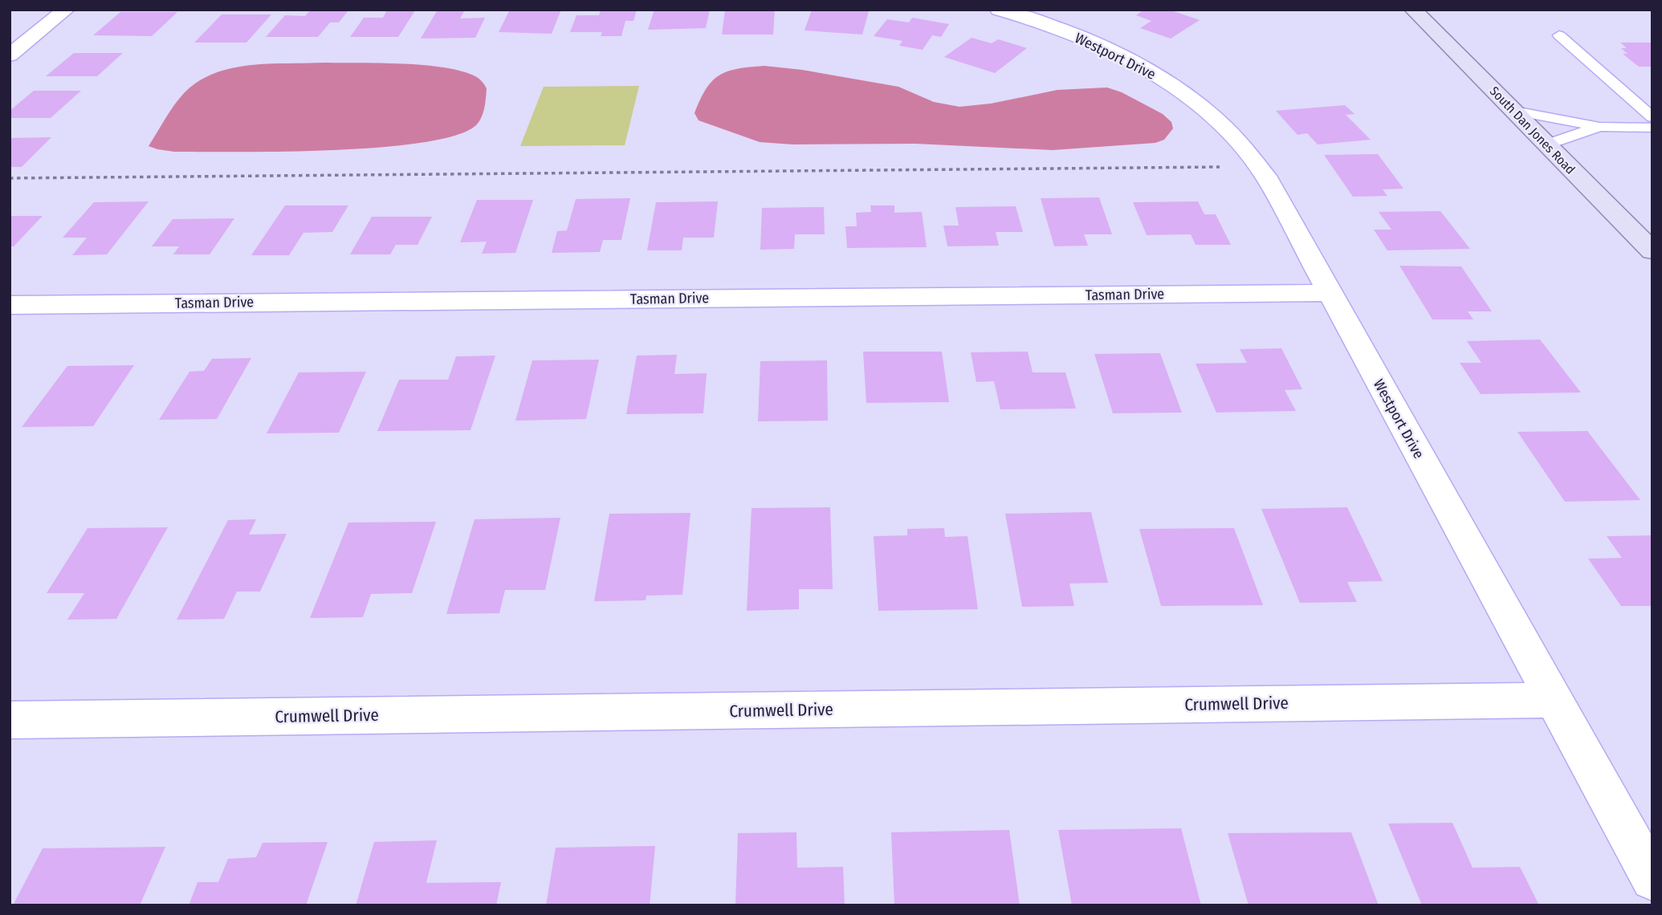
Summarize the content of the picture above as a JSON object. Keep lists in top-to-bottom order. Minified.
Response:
{"streets":{"main road":["South Dan Jones Road"],"street":["Westport Drive","Tasman Drive","Crumwell Drive"]},"crossings":[["Westport Drive","Tasman Drive"],["Westport Drive","Crumwell Drive"]]}
